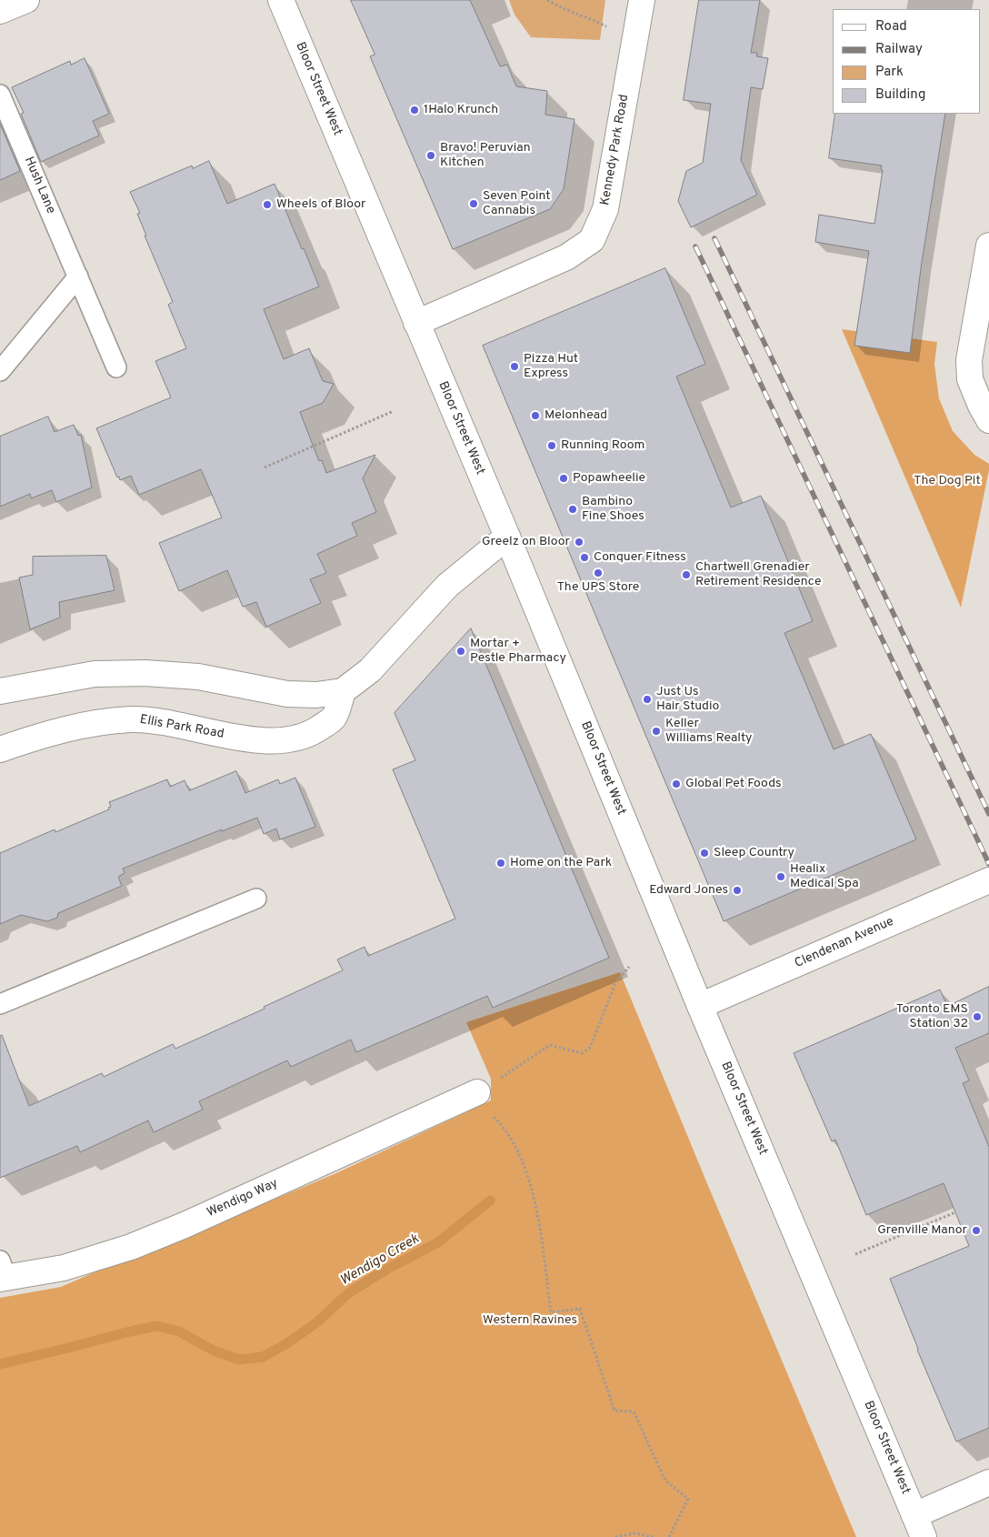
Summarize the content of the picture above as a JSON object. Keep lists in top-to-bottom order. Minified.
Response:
{"streets":{"street":["Bloor Street West","Kennedy Park Road","Ellis Park Road","Clendenan Avenue","Wendigo Way"],"lane":["Hush Lane"]},"crossings":[["Bloor Street West","Kennedy Park Road"],["Bloor Street West","Clendenan Avenue"]],"water":["Wendigo Creek"],"parks":["The Dog Pit","Western Ravines"],"places":["1Halo Krunch","Bravo! Peruvian Kitchen","Seven Point Cannabis","Wheels of Bloor","Pizza Hut Express","Melonhead","Running Room","Popawheelie","Bambino Fine Shoes","Greelz on Bloor","Conquer Fitness","The UPS Store","Chartwell Grenadier Retirement Residence","Mortar + Pestle Pharmacy","Just Us Hair Studio","Keller Williams Realty","Global Pet Foods","Sleep Country","Home on the Park","Healix Medical Spa","Edward Jones","Toronto EMS Station 32","Grenville Manor"],"legend":["Road","Railway","Park","Building"]}
